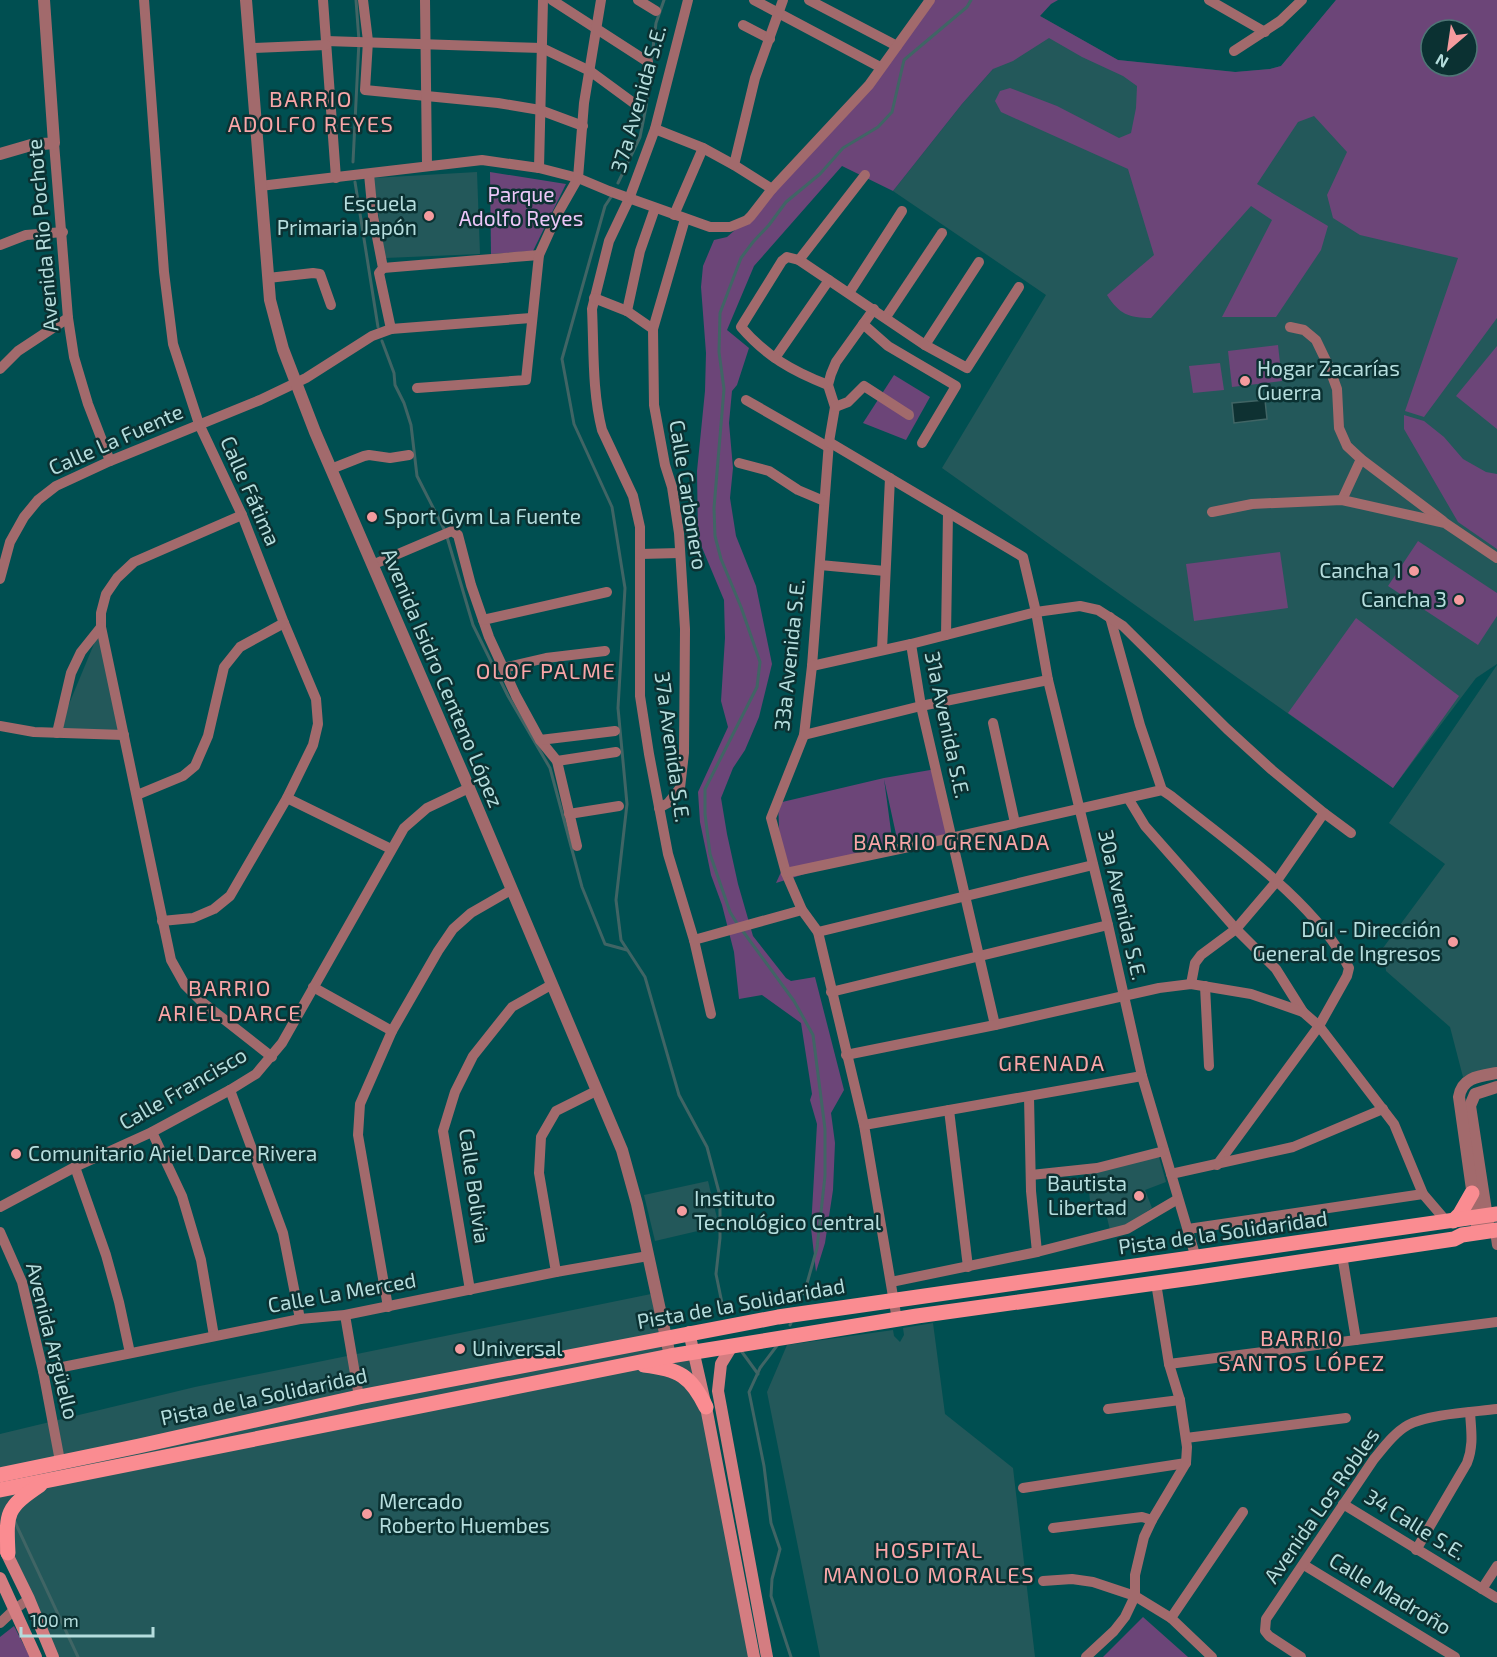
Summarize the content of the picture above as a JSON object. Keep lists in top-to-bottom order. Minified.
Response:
{"streets":{"main road":["Pista de la Solidaridad"],"street":["37a Avenida S.E.","Avenida Rio Pochote","Calle La Fuente","Calle Fátima","Calle Carbonero","33a Avenida S.E.","Avenida Isidro Centeno López","31a Avenida S.E.","30a Avenida S.E.","Calle Francisco","Calle Bolivia","Calle La Merced","Avenida Argüello","Avenida Los Robles","34 Calle S.E.","Calle Madroño"]},"crossings":[["37a Avenida S.E.","Calle Carbonero"],["Avenida Rio Pochote","Calle La Fuente"],["Calle La Fuente","Calle Fátima"],["Calle La Fuente","Avenida Isidro Centeno López"],["33a Avenida S.E.","Pista de la Solidaridad"],["Avenida Isidro Centeno López","Calle Francisco"],["Avenida Isidro Centeno López","Calle Bolivia"],["Avenida Isidro Centeno López","Pista de la Solidaridad"],["Avenida Isidro Centeno López","Calle La Merced"],["30a Avenida S.E.","Pista de la Solidaridad"],["Calle Bolivia","Calle La Merced"],["Pista de la Solidaridad","Avenida Argüello"],["Calle La Merced","Avenida Argüello"],["Avenida Los Robles","34 Calle S.E."],["Avenida Los Robles","Calle Madroño"]],"districts":["BARRIO ADOLFO REYES","OLOF PALME","BARRIO GRENADA","BARRIO ARIEL DARCE","GRENADA","BARRIO SANTOS LÓPEZ","HOSPITAL MANOLO MORALES"],"parks":["Parque Adolfo Reyes"],"places":["Escuela Primaria Japón","Hogar Zacarías Guerra","Sport Gym La Fuente","Cancha 1","Cancha 3","DGI - Dirección General de Ingresos","Comunitario Ariel Darce Rivera","Bautista Libertad","Instituto Tecnológico Central","Universal","Mercado Roberto Huembes"],"scale_bar":"100 m","north":"bottom left"}
